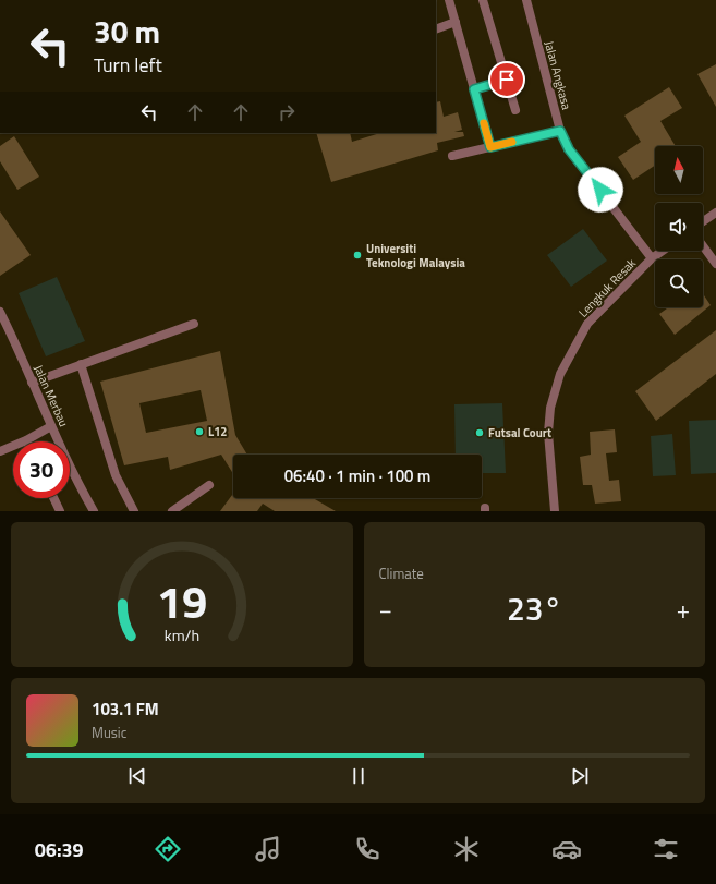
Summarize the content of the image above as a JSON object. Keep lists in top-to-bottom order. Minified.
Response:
{"streets":{"street":["Jalan Angkasa","Lengkuk Resak","Jalan Merbau"]},"crossings":[["Jalan Angkasa","Lengkuk Resak"]],"places":["Universiti Teknologi Malaysia","L12","Futsal Court"],"north":"top","page":{"turn":["30 m","Turn left"],"limit":"30","trip":"06:40 · 1 min · 100 m","tile":"Climate","heat":["−","23°","+"],"song":["103.1 FM","Music"],"tabs":"06:39","gauge":["19","km/h"]}}
